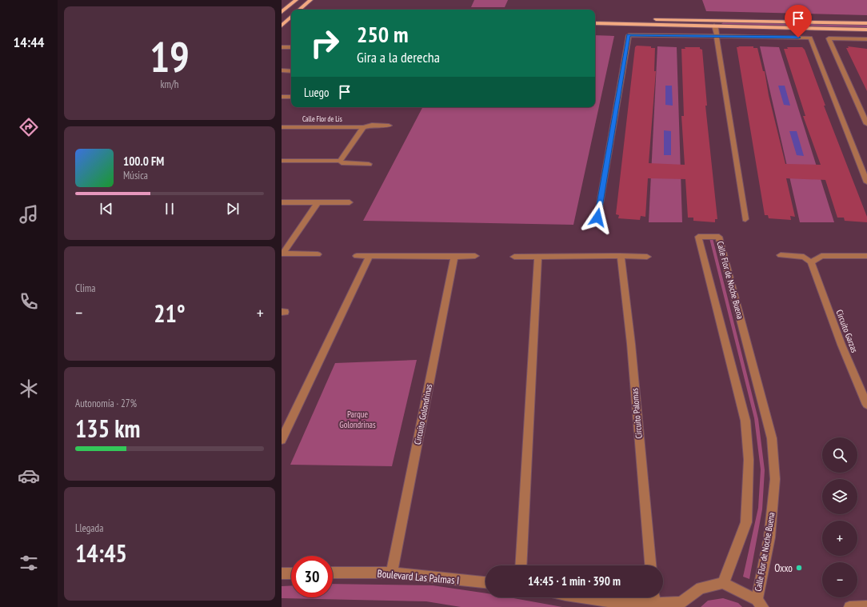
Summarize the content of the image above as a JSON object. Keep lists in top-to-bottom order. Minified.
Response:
{"streets":{"street":["Calle Flor de Lis","Calle Flor de Noche Buena","Circuito Garzas","Circuito Palomas","Circuito Golondrinas","Boulevard Las Palmas I"]},"crossings":[["Circuito Golondrinas","Boulevard Las Palmas I"]],"parks":["Parque Golondrinas"],"places":["Oxxo"],"page":{"tabs":"14:44","tile":[["19","km/h"],"Clima",["Autonomía · 27%","135 km"],["Llegada","14:45"]],"turn":["250 m","Gira a la derecha"],"then":"Luego","song":["100.0 FM","Música"],"heat":["−","21°","+"],"map_buttons":["+","−"],"limit":"30","trip":"14:45 · 1 min · 390 m"}}
